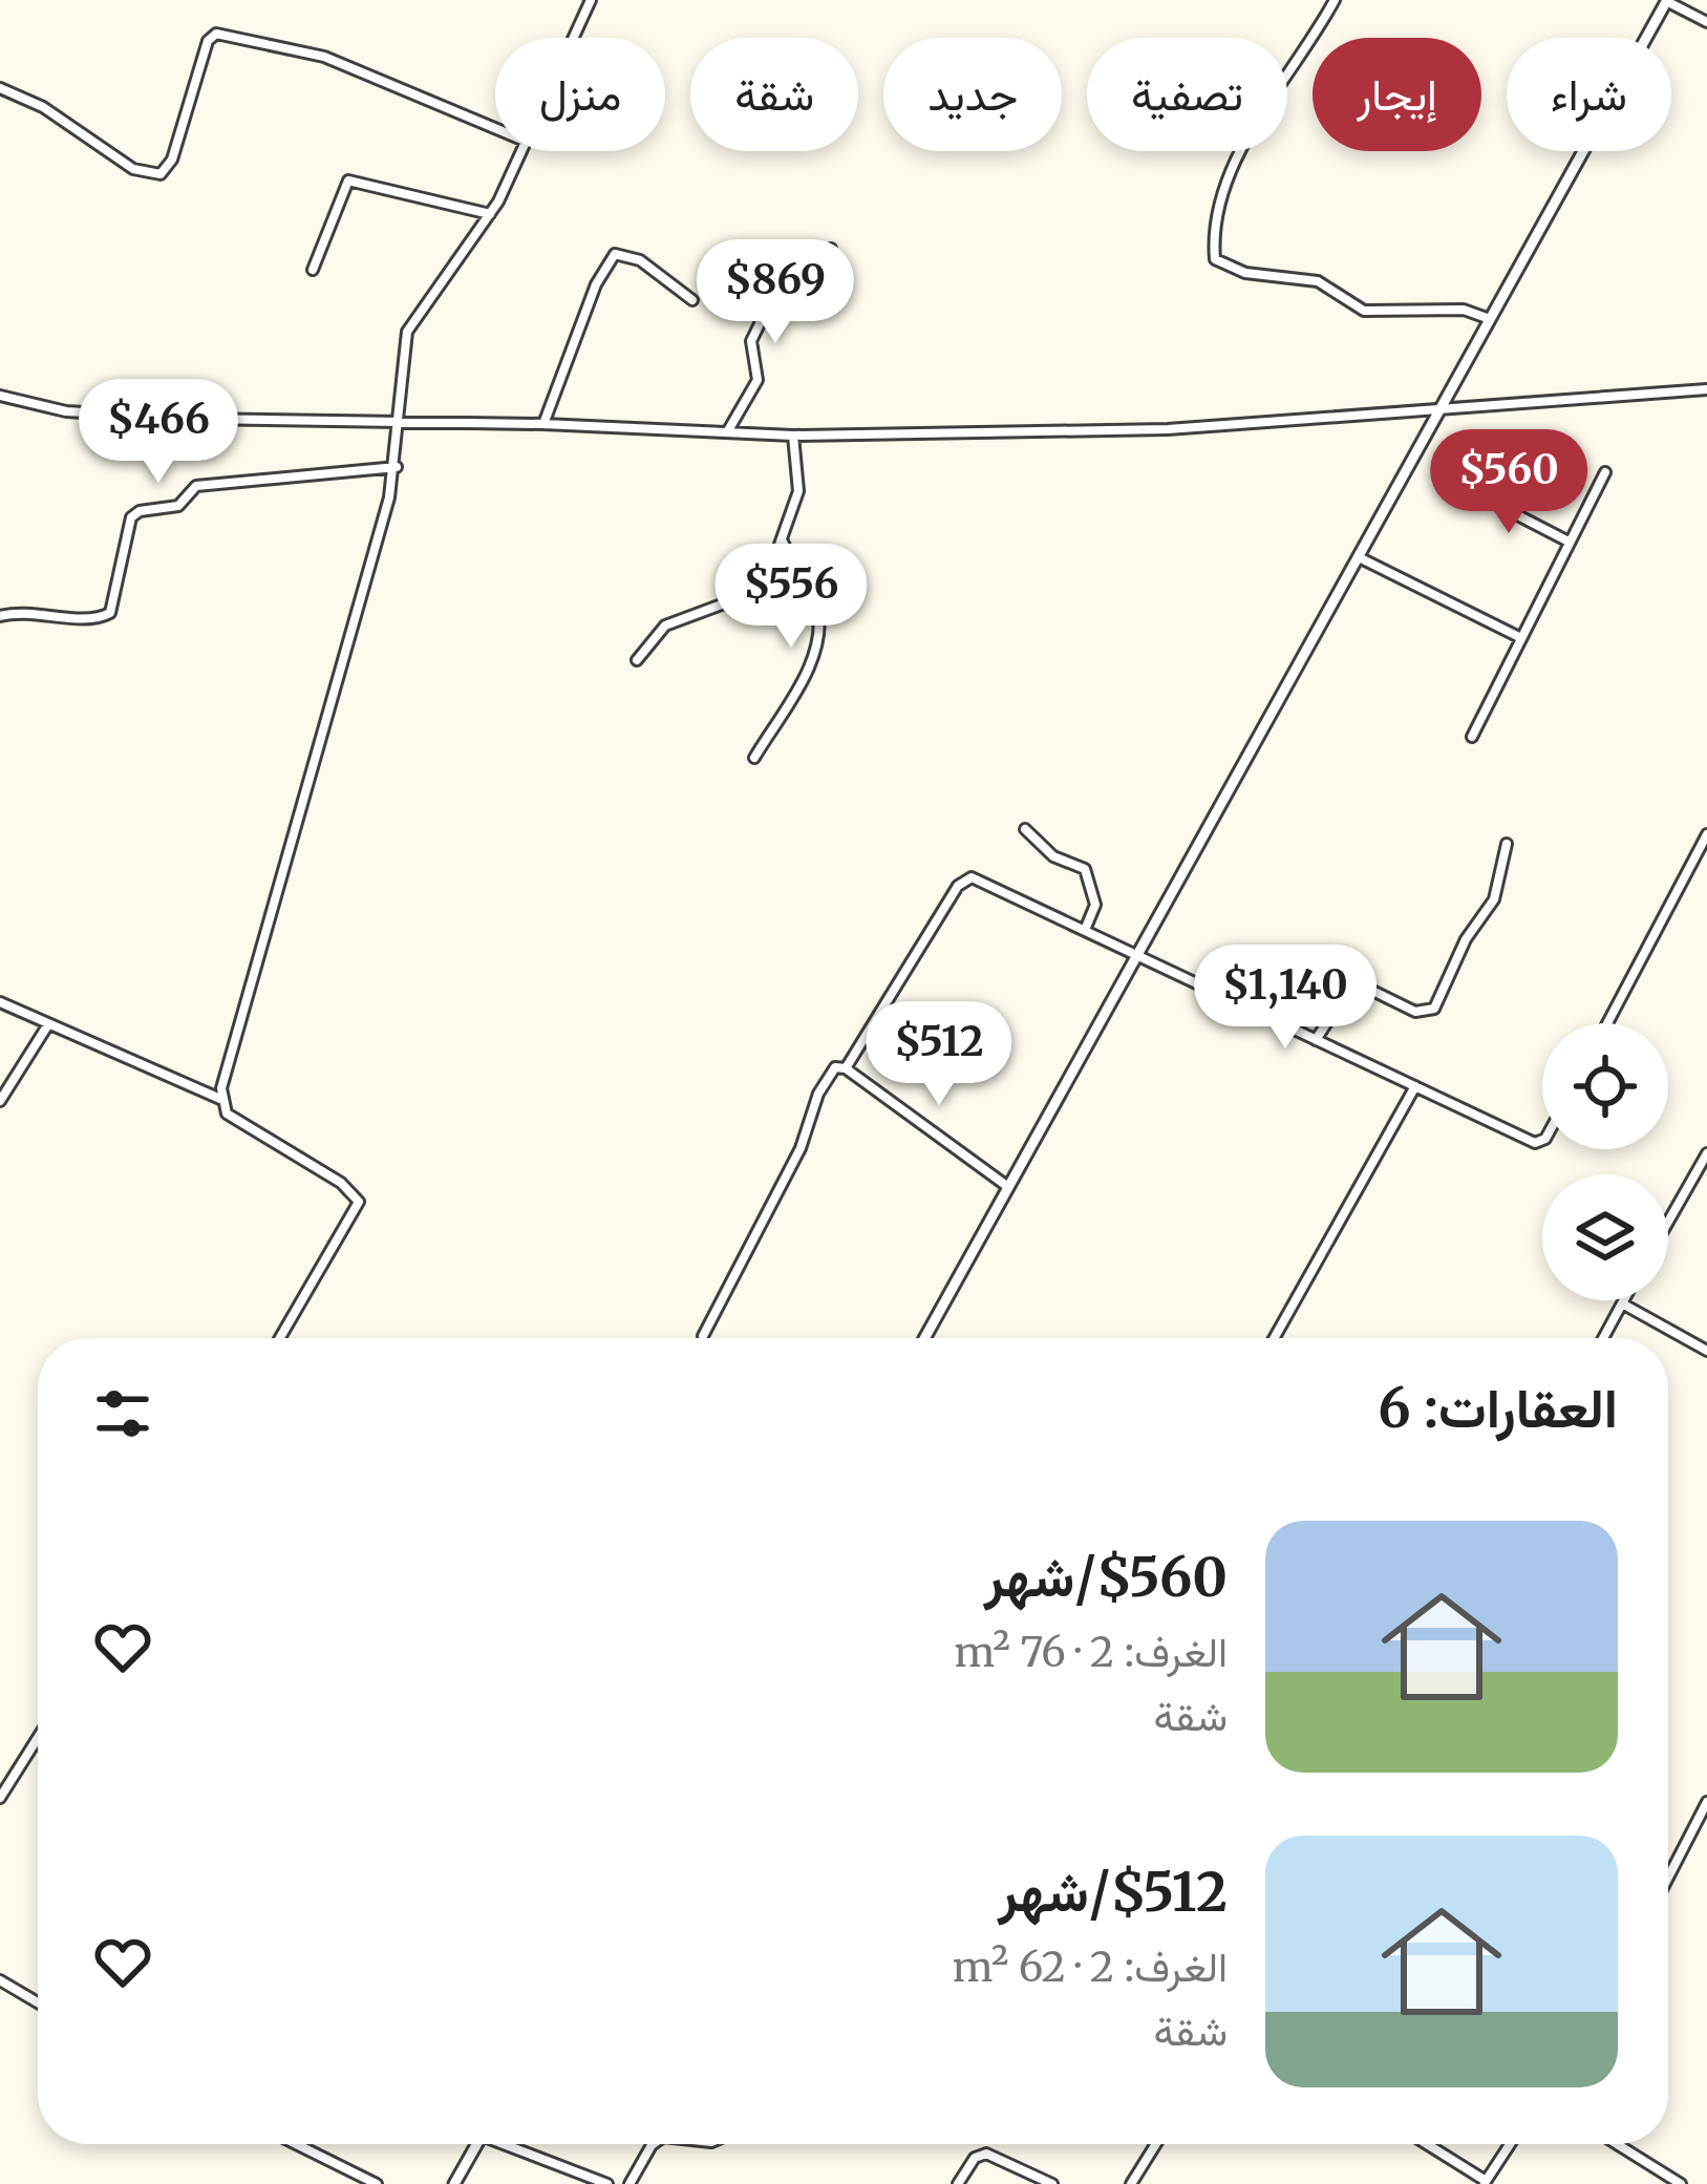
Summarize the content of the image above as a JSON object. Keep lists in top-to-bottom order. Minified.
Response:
{"page":{"chip":["شراء","إيجار","تصفية","جديد","شقة","منزل"],"price":["$869","$466","$560","$556","$1,140","$512"],"heading":"العقارات: 6","list":[{"name":"$560/شهر","note":"الغرف: 2 · 76 m² · شقة"},{"name":"$512/شهر","note":"الغرف: 2 · 62 m² · شقة"}]}}
